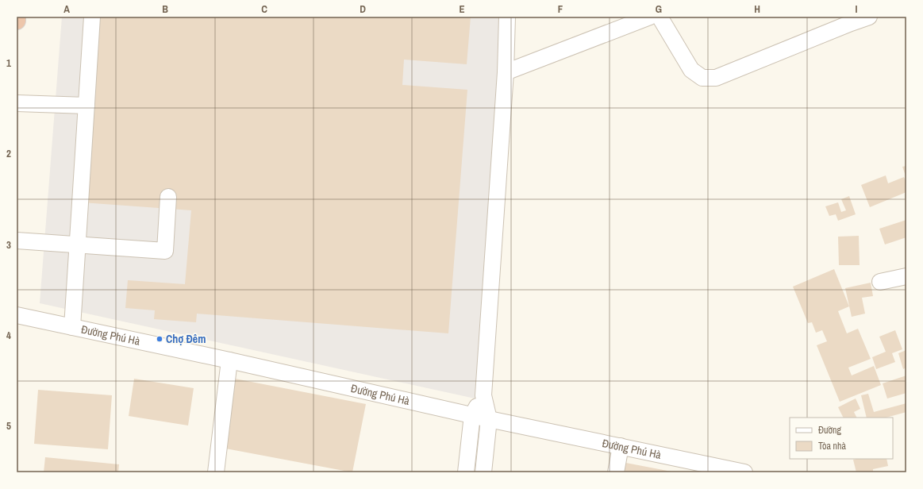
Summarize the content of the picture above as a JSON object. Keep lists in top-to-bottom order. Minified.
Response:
{"streets":{"street":["Đường Phú Hà"]},"places":["Chợ Đêm"],"legend":["Đường","Tòa nhà"],"grid":{"columns":["A","B","C","D","E","F","G","H","I"],"rows":["1","2","3","4","5"]}}
